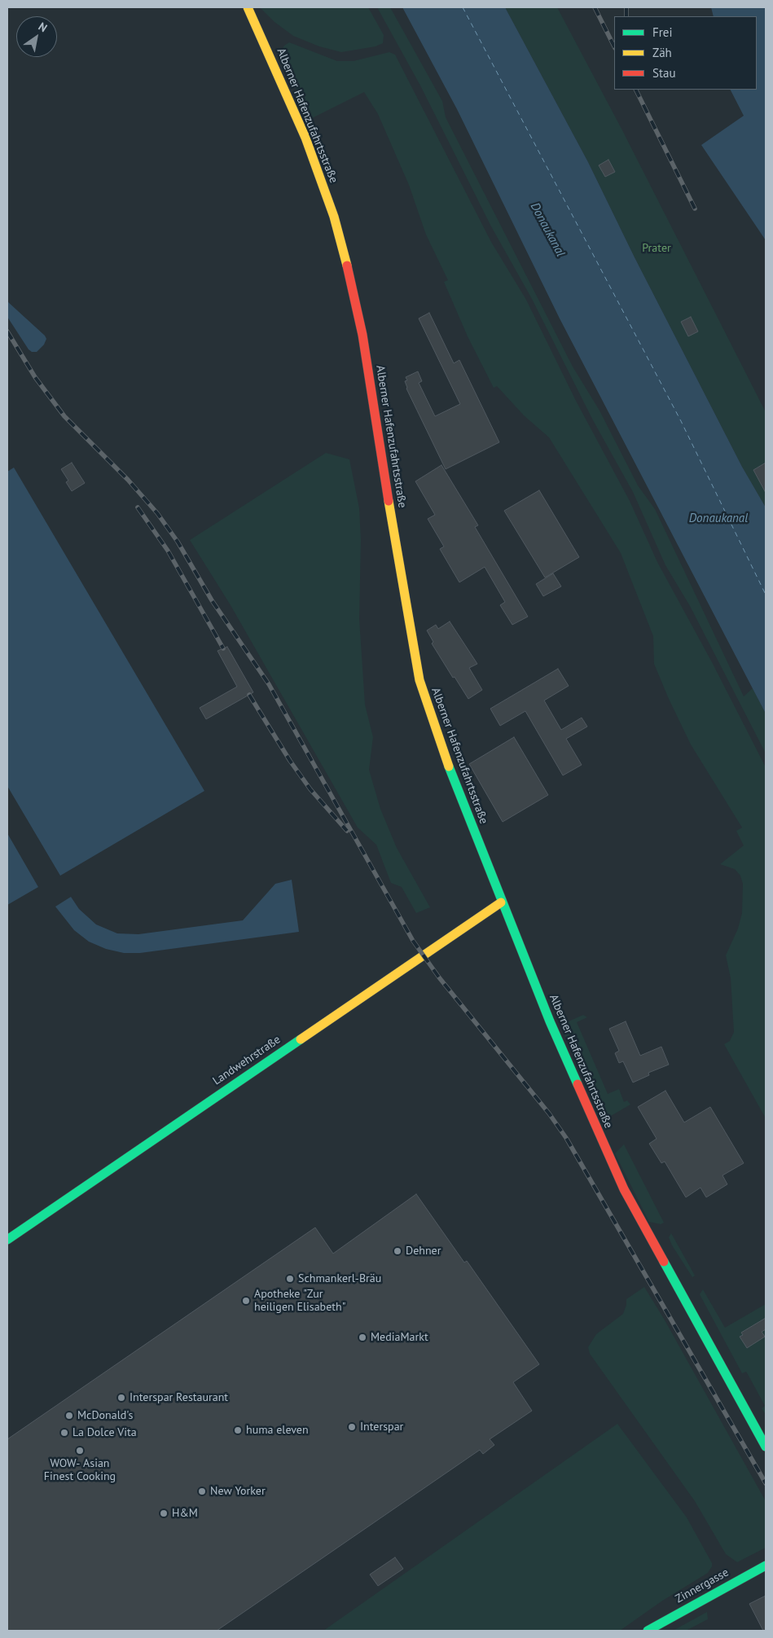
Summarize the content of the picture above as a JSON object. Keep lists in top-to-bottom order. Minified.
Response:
{"streets":{"street":["Alberner Hafenzufahrtsstraße","Landwehrstraße","Zinnergasse"]},"crossings":[["Alberner Hafenzufahrtsstraße","Landwehrstraße"]],"water":["Donaukanal"],"parks":["Prater"],"places":["Dehner","Schmankerl-Bräu","Apotheke \"Zur heiligen Elisabeth\"","MediaMarkt","Interspar Restaurant","McDonald's","Interspar","huma eleven","La Dolce Vita","WOW- Asian Finest Cooking","New Yorker","H&M"],"legend":["Frei","Zäh","Stau"],"north":"top right"}
